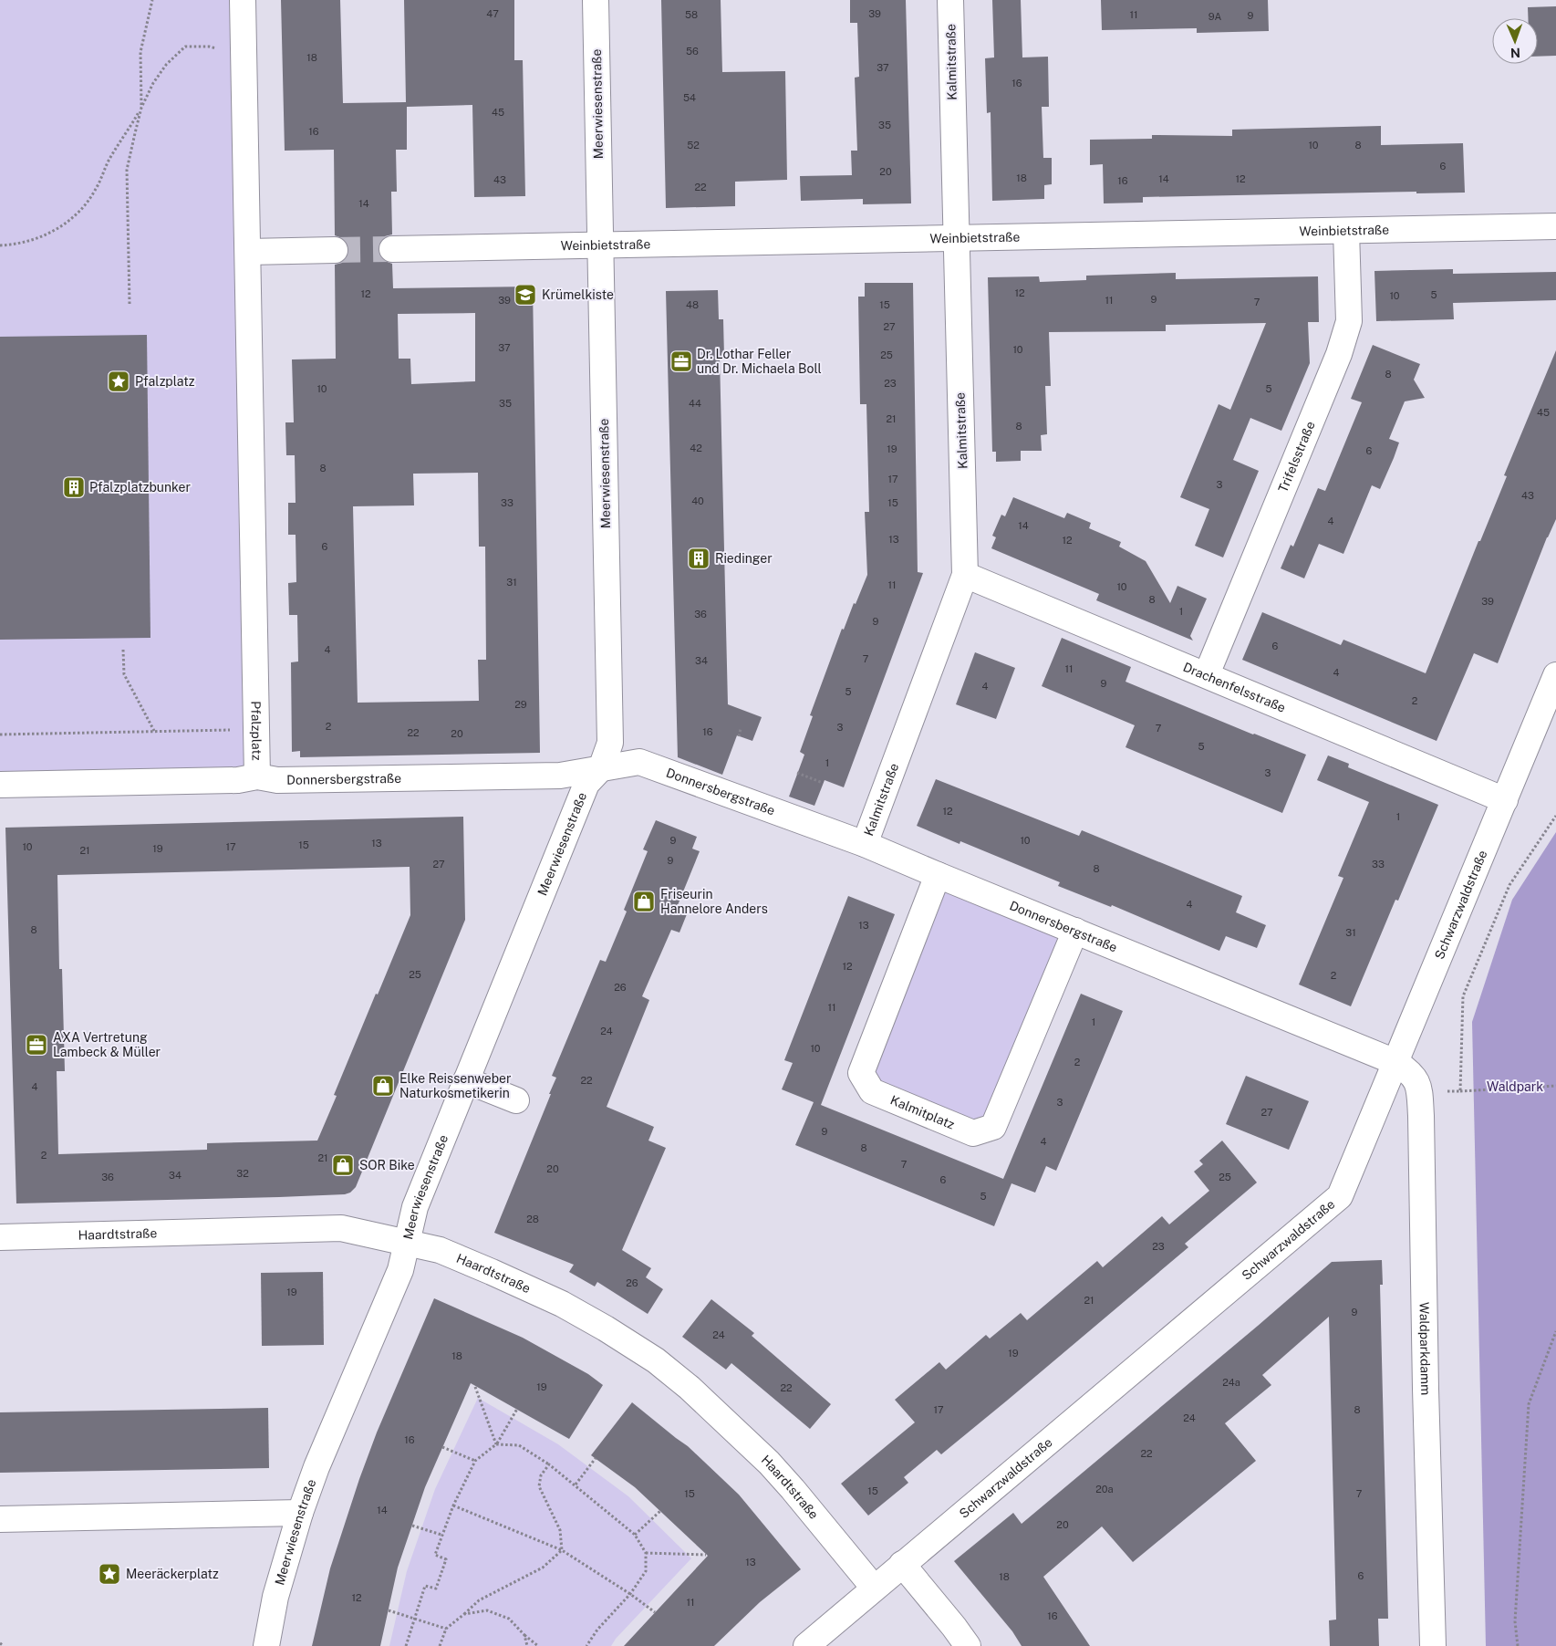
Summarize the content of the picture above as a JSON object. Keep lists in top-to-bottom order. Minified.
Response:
{"streets":{"street":["Kalmitstraße","Meerwiesenstraße","Weinbietstraße","Trifelsstraße","Drachenfelsstraße","Pfalzplatz","Donnersbergstraße","Schwarzwaldstraße","Kalmitplatz","Haardtstraße","Waldparkdamm"]},"crossings":[["Kalmitstraße","Weinbietstraße"],["Kalmitstraße","Drachenfelsstraße"],["Kalmitstraße","Donnersbergstraße"],["Meerwiesenstraße","Weinbietstraße"],["Meerwiesenstraße","Donnersbergstraße"],["Meerwiesenstraße","Haardtstraße"],["Weinbietstraße","Trifelsstraße"],["Trifelsstraße","Drachenfelsstraße"],["Drachenfelsstraße","Schwarzwaldstraße"],["Pfalzplatz","Donnersbergstraße"],["Donnersbergstraße","Schwarzwaldstraße"],["Donnersbergstraße","Kalmitplatz"],["Donnersbergstraße","Waldparkdamm"],["Schwarzwaldstraße","Haardtstraße"],["Schwarzwaldstraße","Waldparkdamm"]],"parks":["Waldpark"],"places":{"school or university":["Krümelkiste"],"office":["Dr. Lothar Feller und Dr. Michaela Boll","AXA Vertretung Lambeck & Müller"],"place":["Pfalzplatz","Meeräckerplatz"],"building":["Pfalzplatzbunker","Riedinger"],"shop":["Friseurin Hannelore Anders","Elke Reissenweber Naturkosmetikerin","SOR Bike"]},"house_numbers":["47","39","58","11","9","9A","56","18","37","16","54","45","35","16","52","10","8","6","20","18","14","12","43","16","22","14","12","12","5","10","9","39","11","7","48","15","27","37","10","25","8","23","10","5","35","44","45","21","8","42","19","6","8","17","3","43","40","33","15","4","14","13","12","6","31","11","10","8","39","1","36","9","6","4","7","34","11","4","9","4","5","2","29","2","3","7","16","22","20","5","1","3","12","1","9","10","13","15","10","17","19","21","9","27","33","8","4","13","8","31","12","25","2","26","11","1","24","10","2","22","4","3","27","9","4","8","2","21","7","20","32","34","36","25","6","5","28","23","26","19","21","9","24","19","18","24a","19","22","17","8","24","16","22","20a","15","15","7","14","20","13","6","18","12","11","16"],"north":"bottom"}
